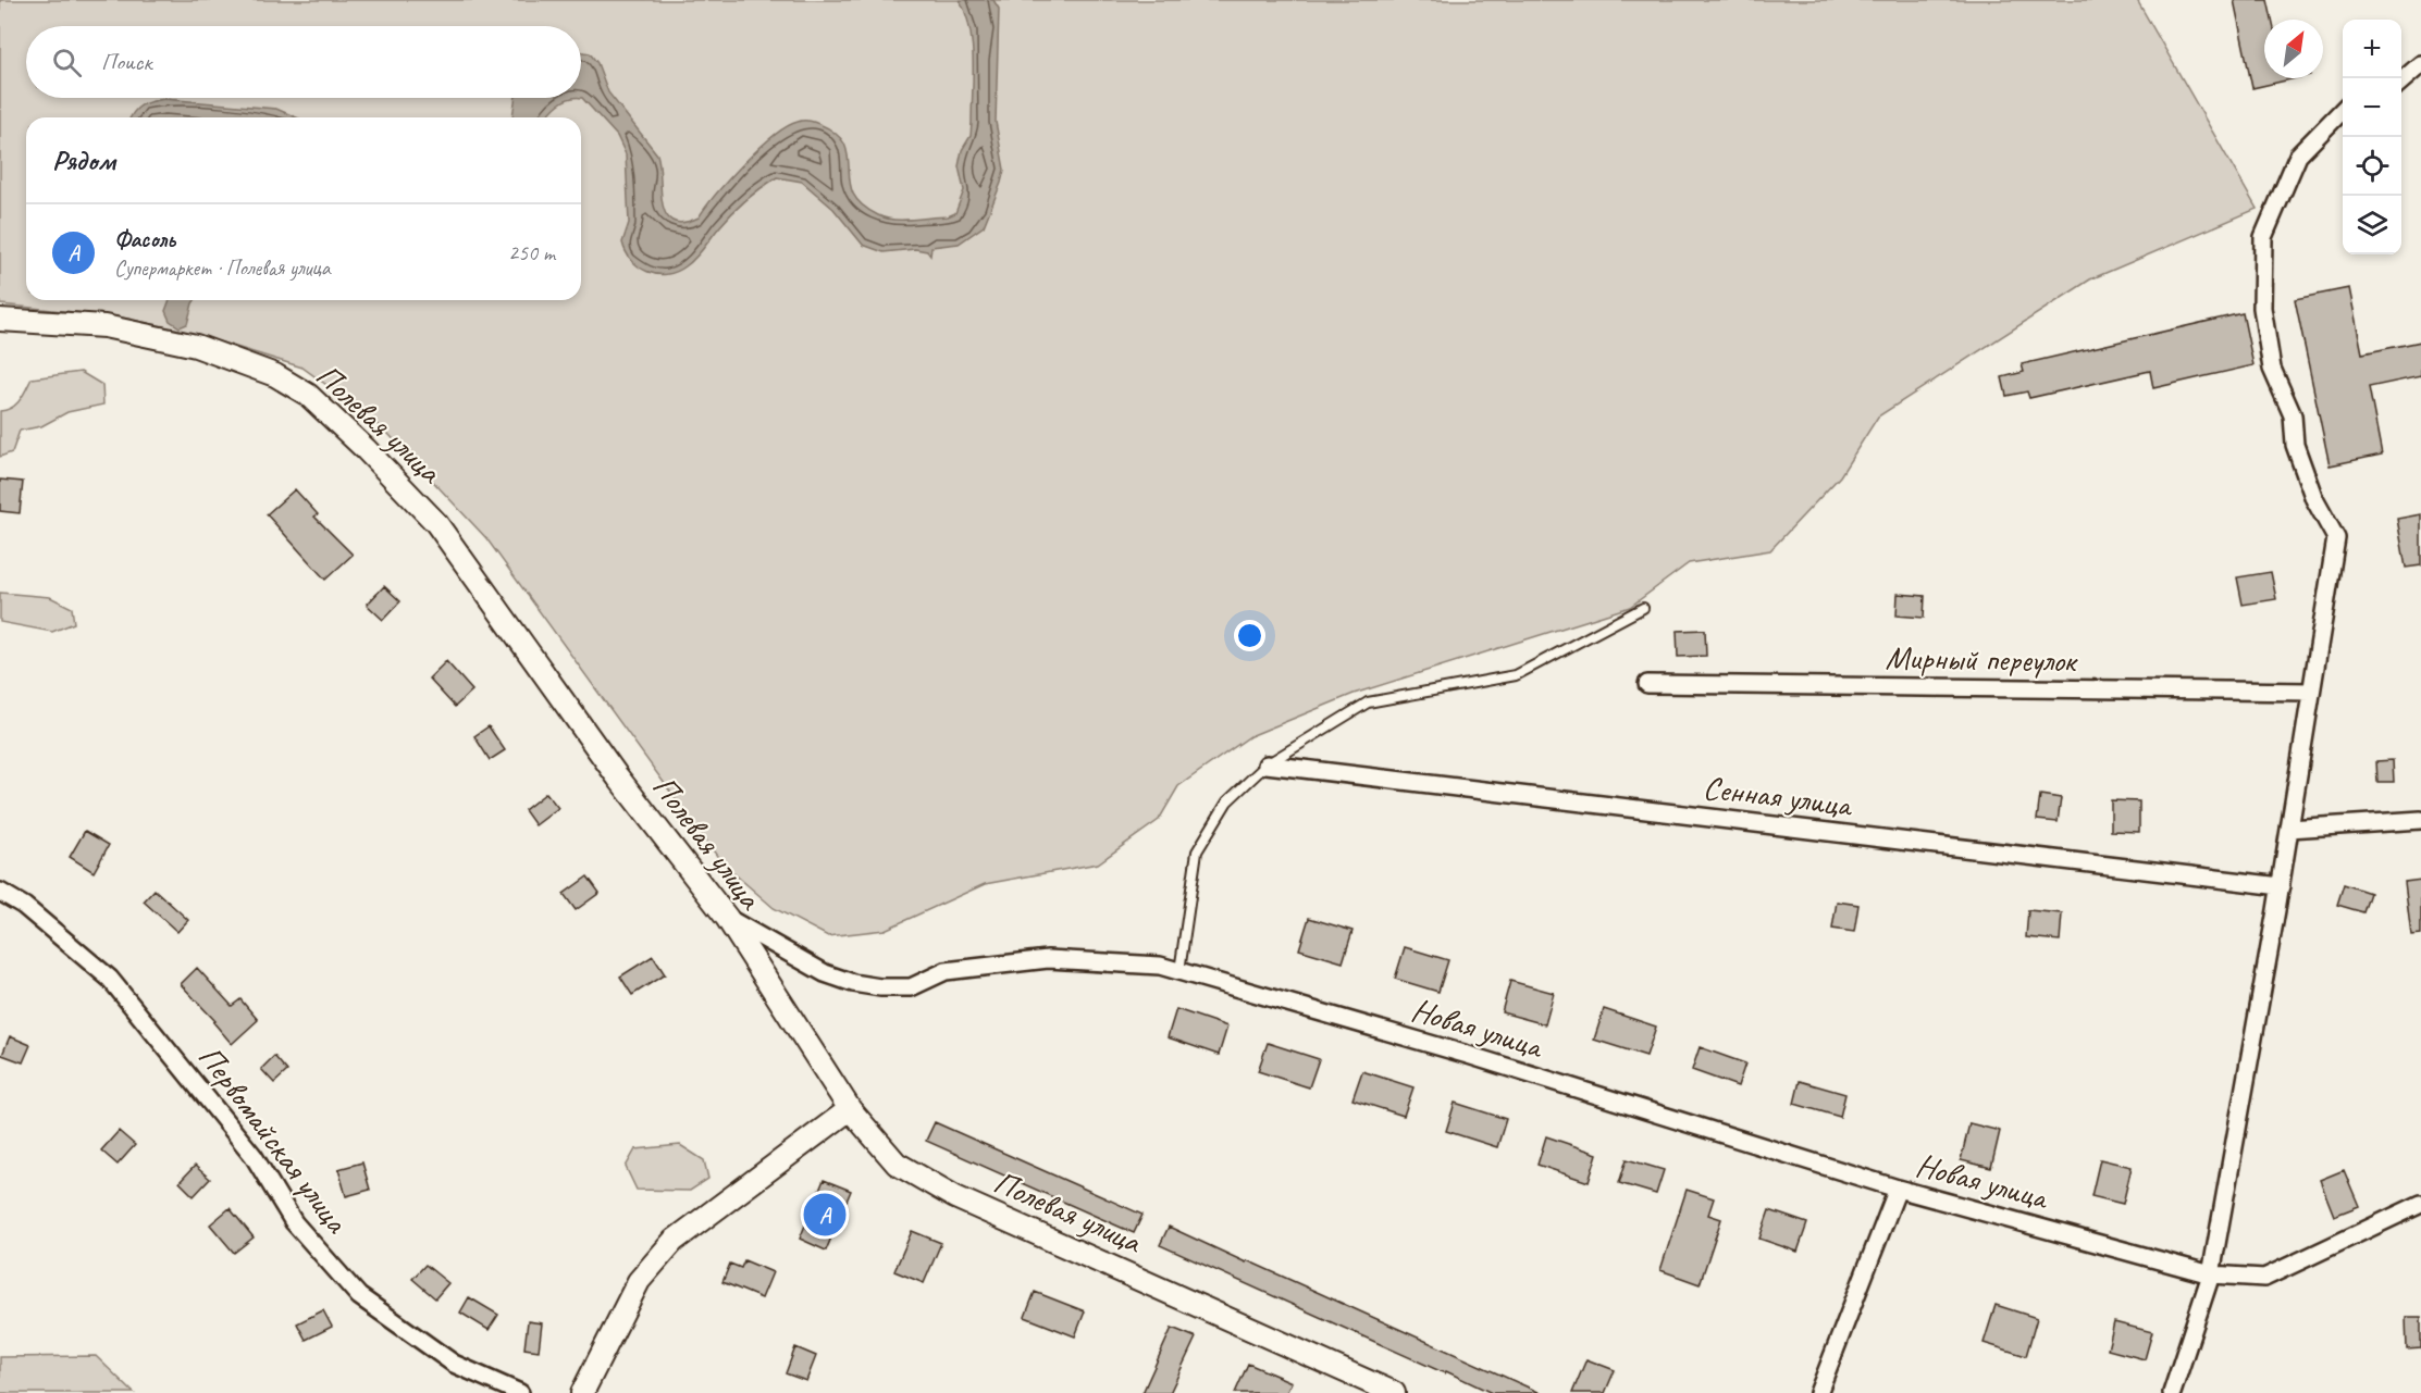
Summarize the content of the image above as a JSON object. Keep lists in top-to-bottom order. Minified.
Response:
{"streets":{"street":["Полевая улица","Мирный переулок","Сенная улица","Новая улица","Первомайская улица"]},"crossings":[["Полевая улица","Новая улица"]],"north":"top right","page":{"map_buttons":["+","−"],"search":"Поиск","heading":"Рядом","list":[{"mark":"A","name":"Фасоль","note":"Супермаркет · Полевая улица","value":"250 m"}],"pins":"A"}}
